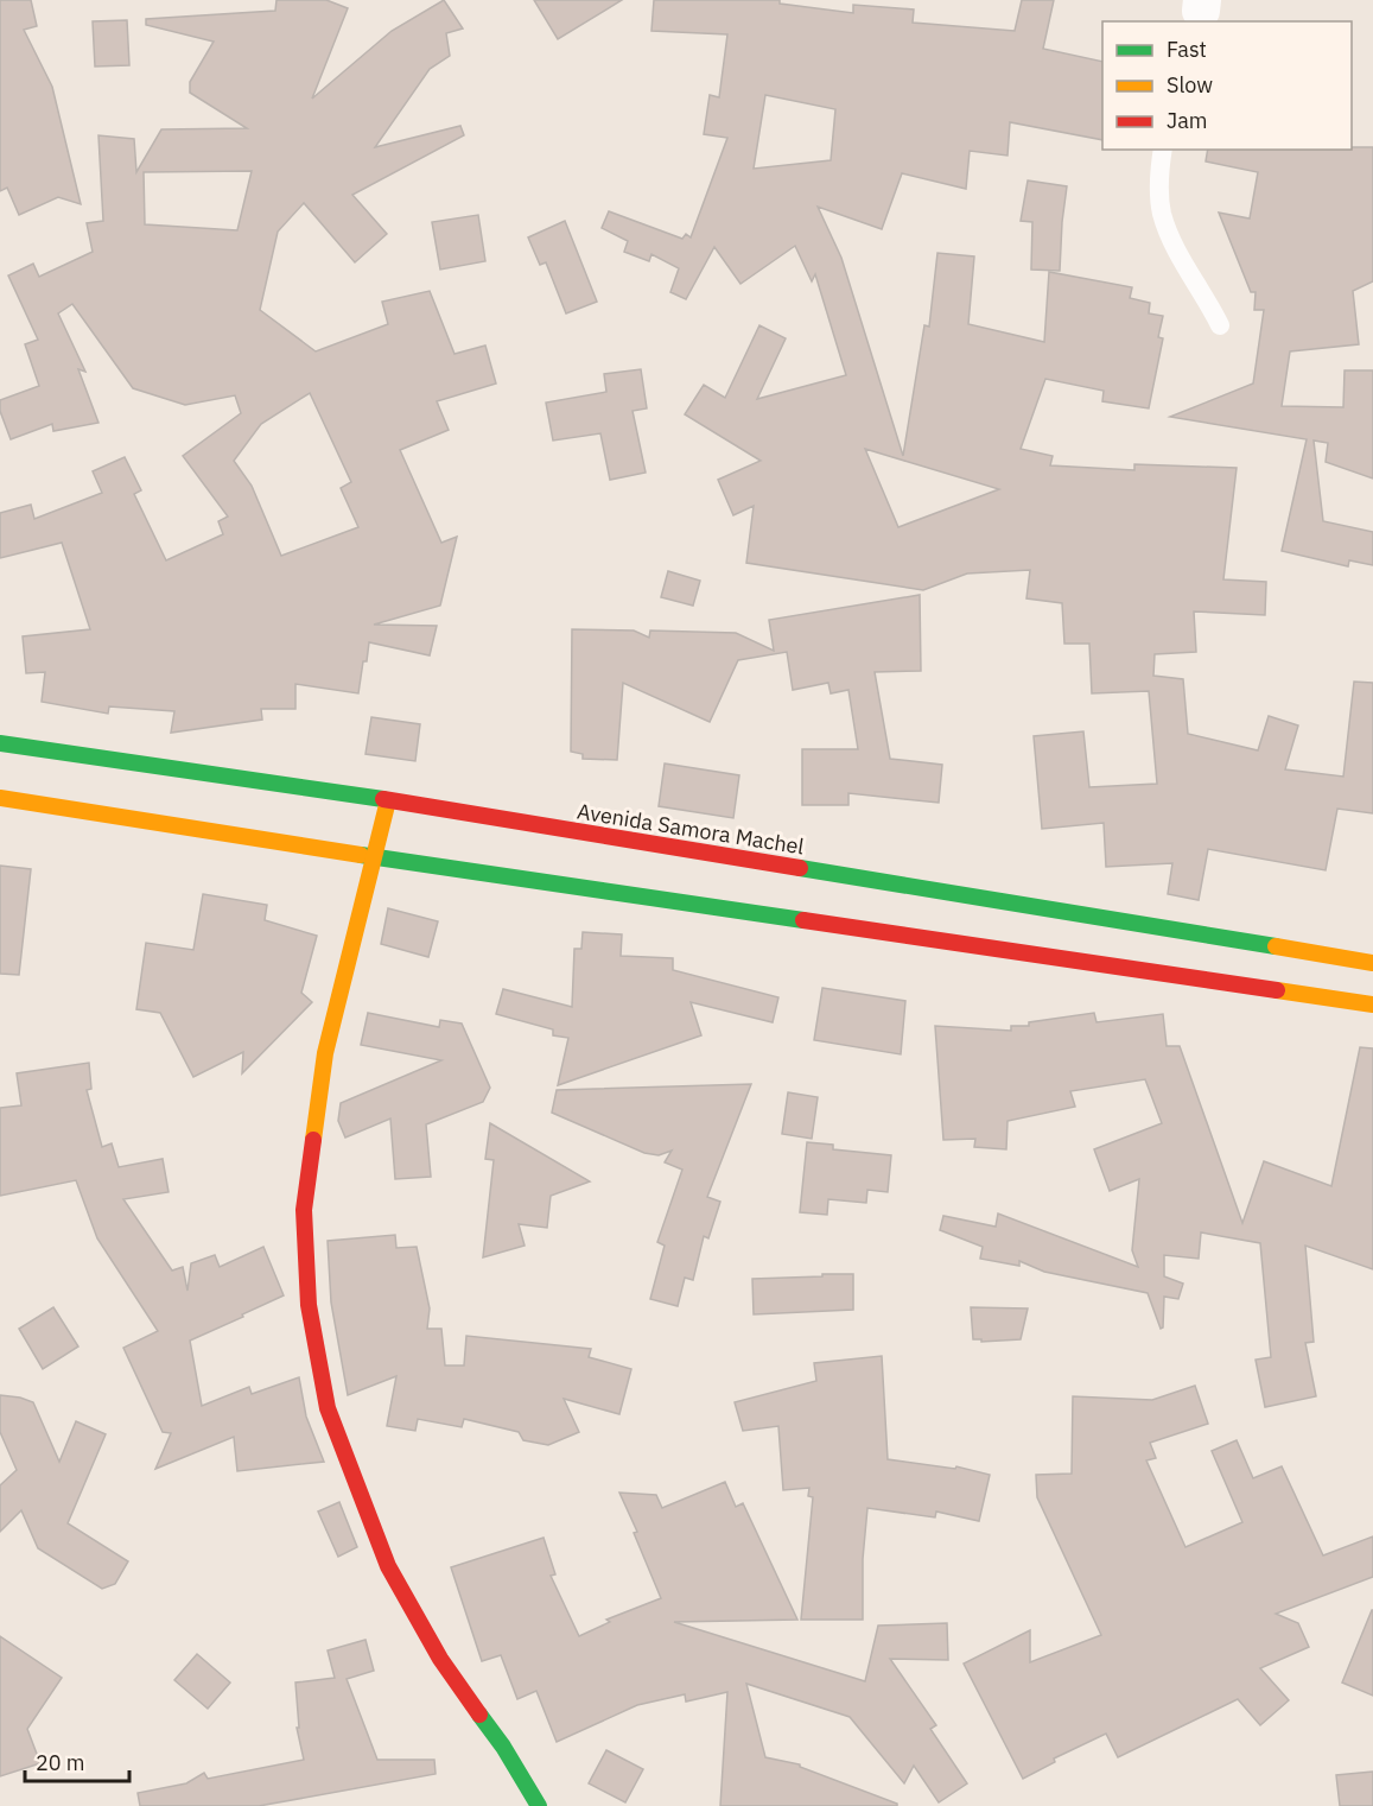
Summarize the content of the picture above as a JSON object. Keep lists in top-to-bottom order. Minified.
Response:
{"streets":{"main road":["Avenida Samora Machel"]},"legend":["Fast","Slow","Jam"],"scale_bar":"20 m"}
